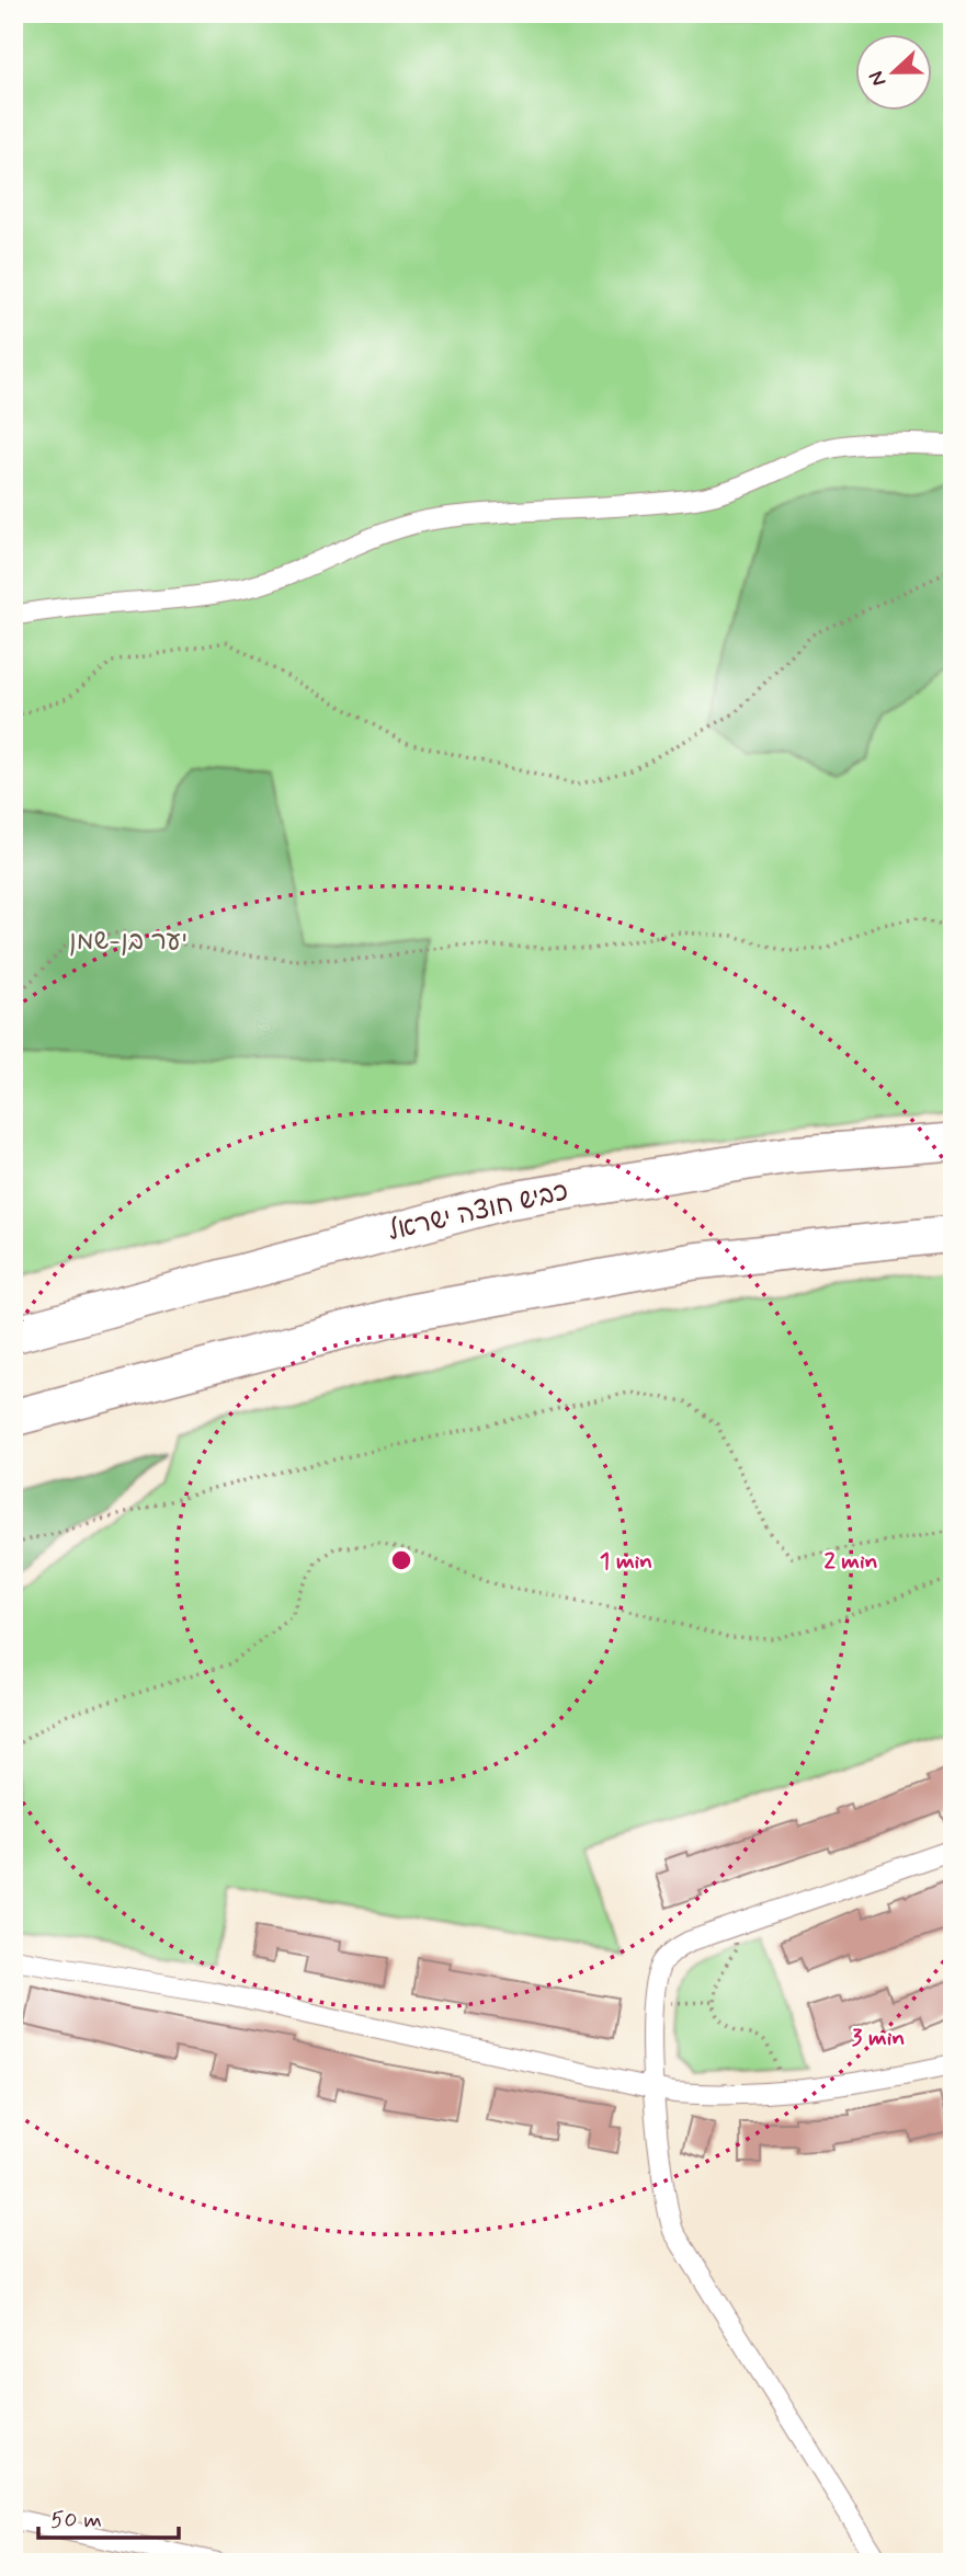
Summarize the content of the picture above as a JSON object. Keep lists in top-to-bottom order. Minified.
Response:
{"streets":{"highway":["כביש חוצה ישראל"]},"parks":["יער בן-שמן"],"scale_bar":"50 m","north":"left","rings":["1 min","2 min","3 min"]}
